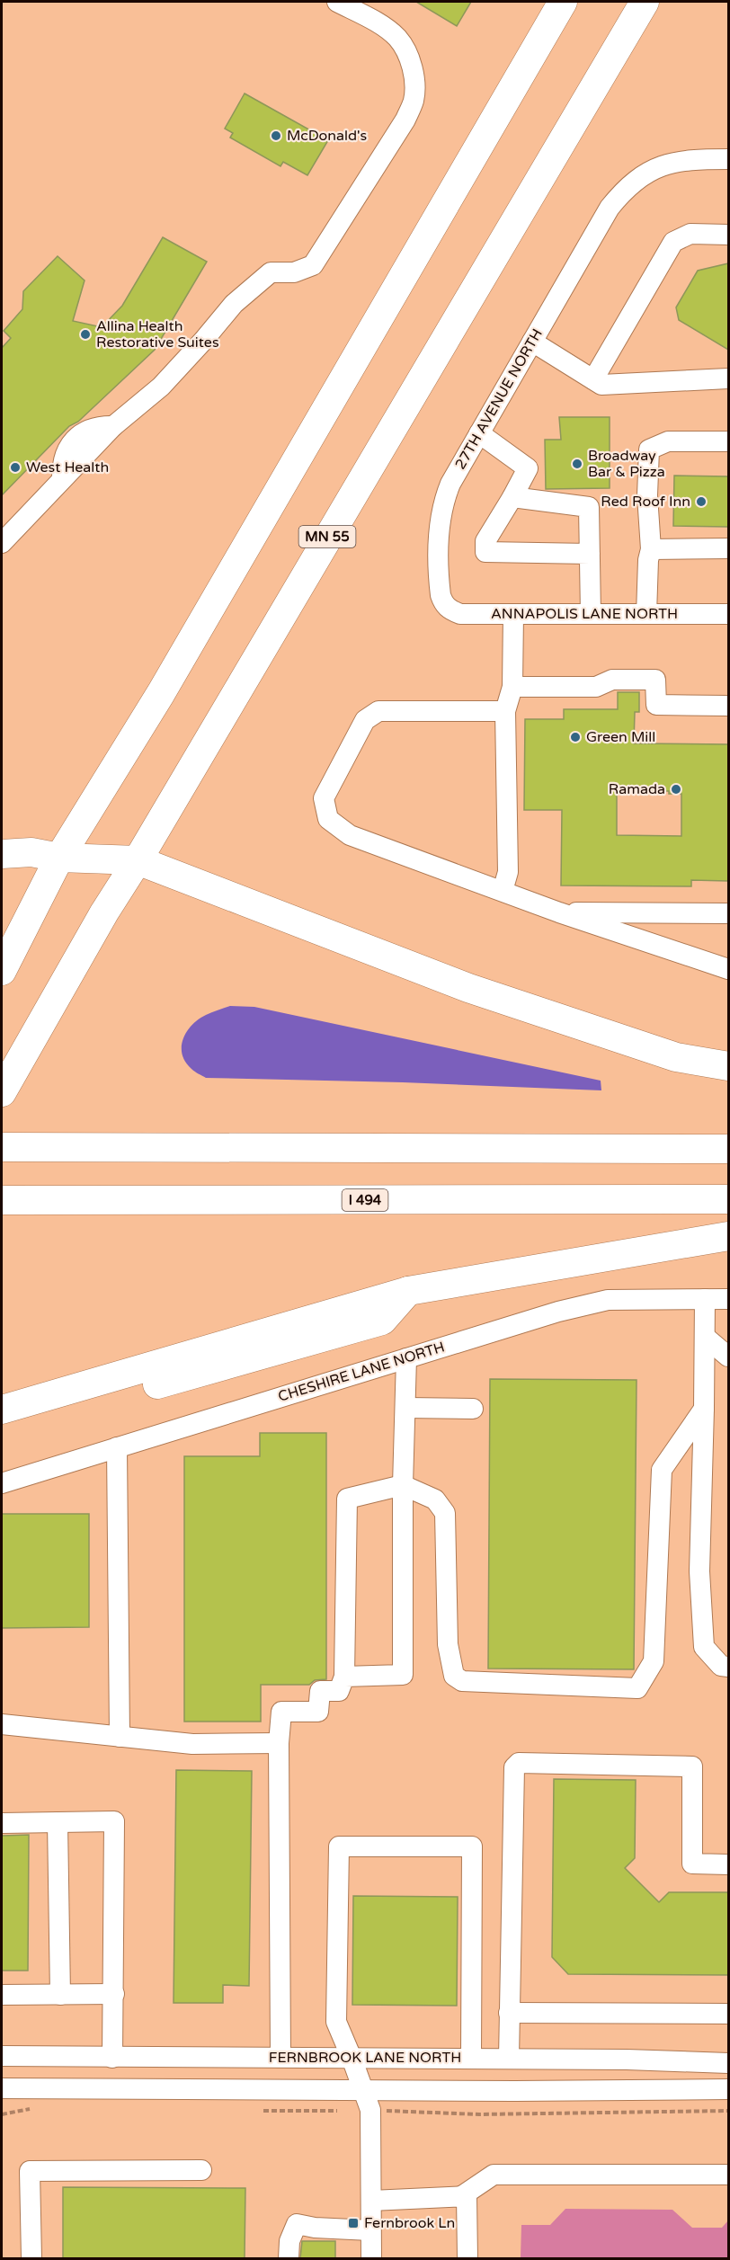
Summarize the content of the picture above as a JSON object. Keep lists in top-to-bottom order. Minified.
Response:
{"streets":{"highway":["MN 55","I 494"],"street":["27TH AVENUE NORTH","ANNAPOLIS LANE NORTH","CHESHIRE LANE NORTH","FERNBROOK LANE NORTH"]},"crossings":[["27TH AVENUE NORTH","ANNAPOLIS LANE NORTH"]],"places":{"other":["McDonald's","Allina Health Restorative Suites","Broadway Bar & Pizza","West Health","Red Roof Inn","Green Mill","Ramada"],"transit":["Fernbrook Ln"]}}
